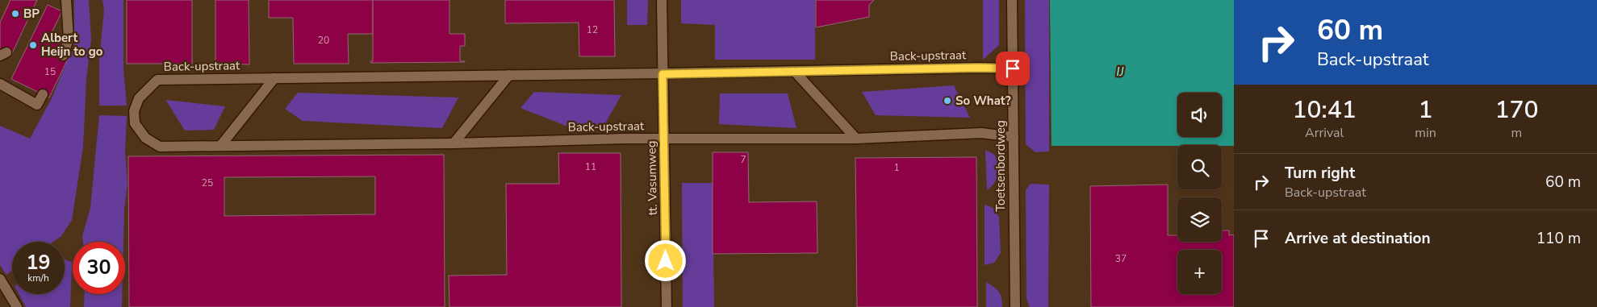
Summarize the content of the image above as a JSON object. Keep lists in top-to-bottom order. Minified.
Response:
{"streets":{"street":["Back-upstraat","Toetsenbordweg","tt. Vasumweg"]},"crossings":[["Back-upstraat","Toetsenbordweg"],["Back-upstraat","tt. Vasumweg"]],"water":["IJ"],"places":["BP","Albert Heijn to go","So What?"],"house_numbers":["12","20","15","7","11","1","25","37"],"page":{"turn":["60 m","Back-upstraat"],"eta":["10:41","Arrival","1","min","170","m"],"map_buttons":"+","list":[{"name":"Turn right","note":"Back-upstraat","value":"60 m"},{"name":"Arrive at destination","value":"110 m"}],"speed":"19 km/h","limit":"30"}}
